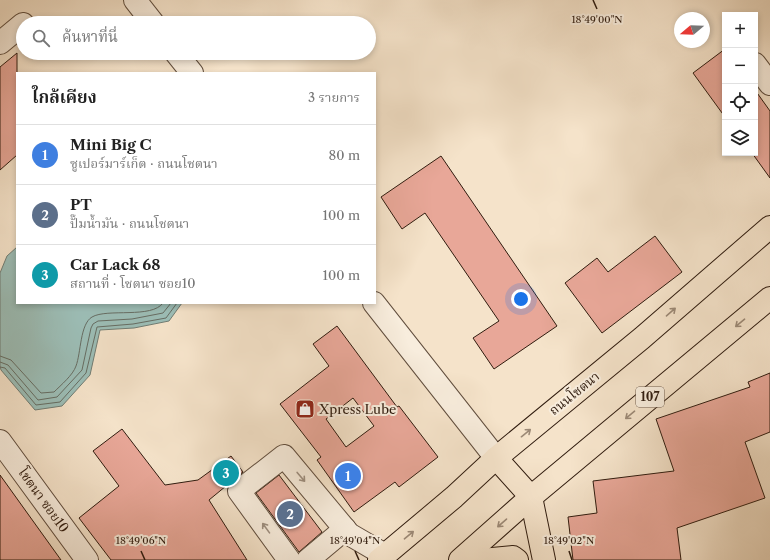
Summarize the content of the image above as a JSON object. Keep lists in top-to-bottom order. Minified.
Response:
{"streets":{"main road":["ถนนโชตนา","107"],"street":["โชตนา ซอย10"]},"places":{"shop":["Xpress Lube"]},"north":"left","page":{"map_buttons":["+","−"],"search":"ค้นหาที่นี่","heading":["ใกล้เคียง","3 รายการ"],"list":[{"mark":"1","name":"Mini Big C","note":"ซูเปอร์มาร์เก็ต · ถนนโชตนา","value":"80 m"},{"mark":"2","name":"PT","note":"ปั๊มน้ำมัน · ถนนโชตนา","value":"100 m"},{"mark":"3","name":"Car Lack 68","note":"สถานที่ · โชตนา ซอย10","value":"100 m"}],"pins":["3","1","2"]},"coordinates":["18°49'00\"N","18°49'06\"N","18°49'04\"N","18°49'02\"N"]}
